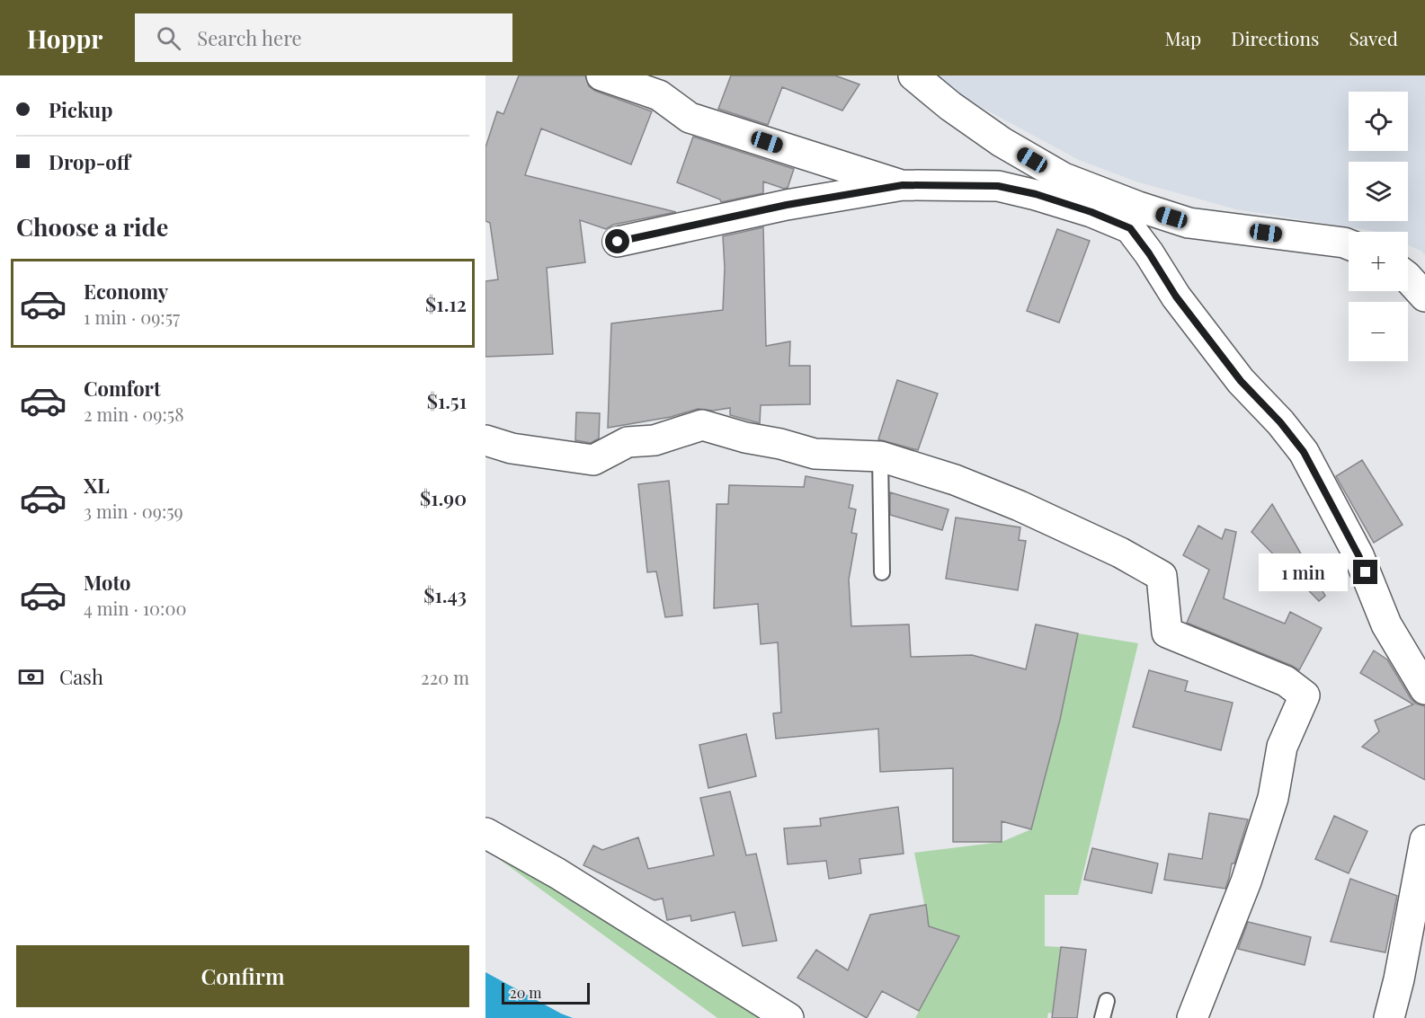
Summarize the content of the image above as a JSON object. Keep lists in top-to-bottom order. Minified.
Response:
{"scale_bar":"20 m","page":{"header":"Hoppr","search":"Search here","nav":["Map","Directions","Saved"],"banner":["Pickup","Drop-off"],"map_buttons":["+","−"],"heading":"Choose a ride","list":[{"name":"Economy","note":"1 min · 09:57","value":"$1.12"},{"name":"Comfort","note":"2 min · 09:58","value":"$1.51"},{"name":"XL","note":"3 min · 09:59","value":"$1.90"},{"name":"Moto","note":"4 min · 10:00","value":"$1.43"}],"bubble":"1 min","pay":["Cash","220 m"],"buttons":"Confirm","scale":"20 m"}}
